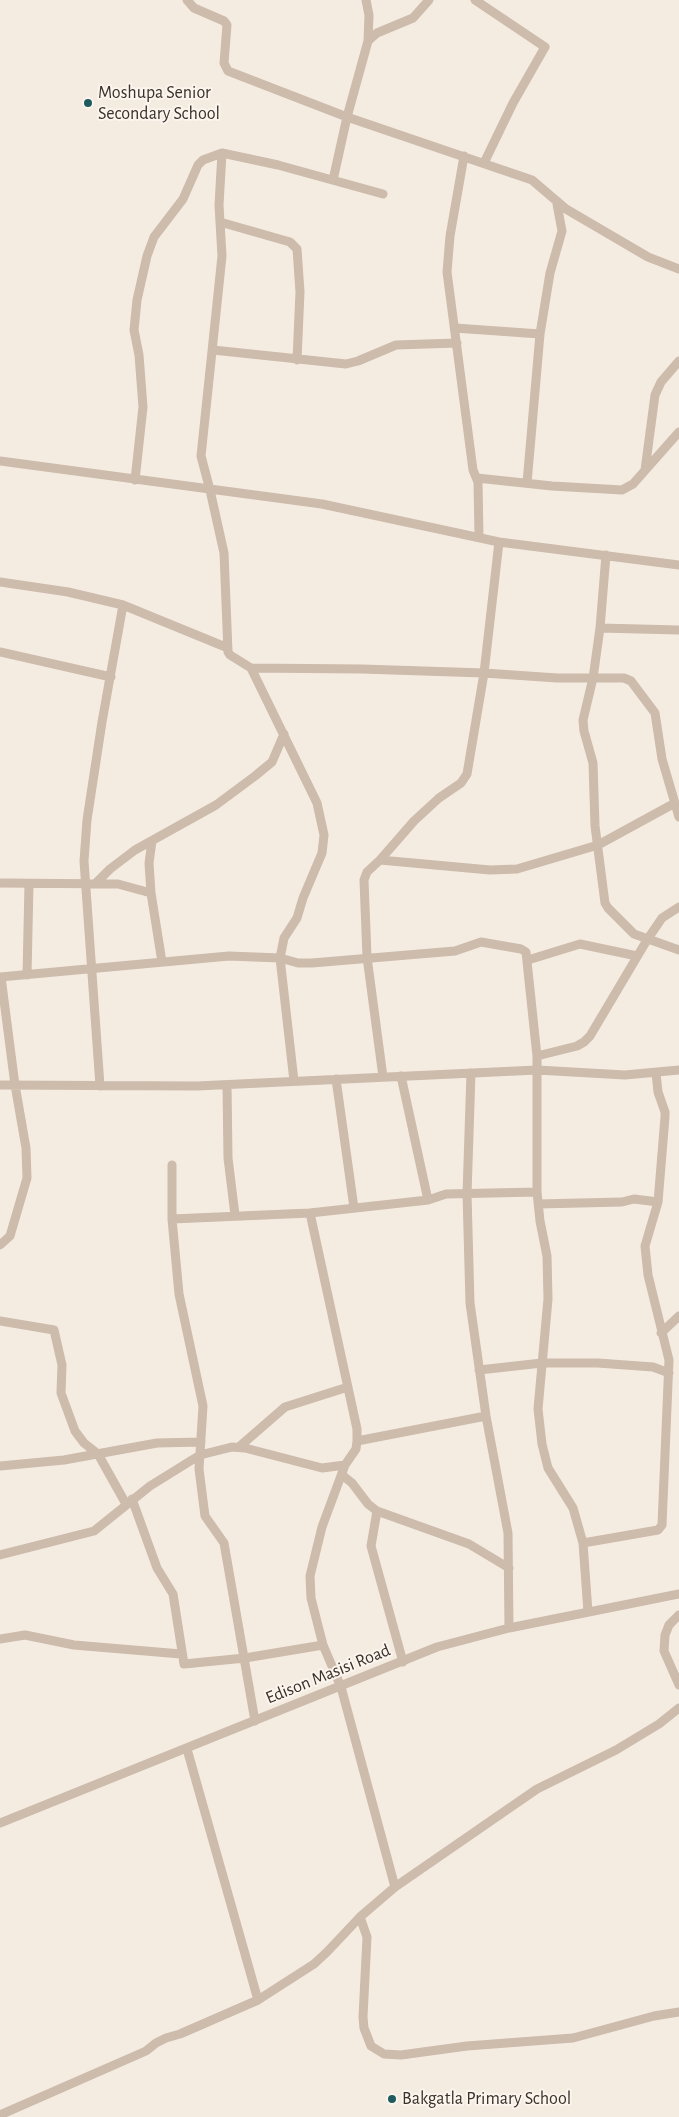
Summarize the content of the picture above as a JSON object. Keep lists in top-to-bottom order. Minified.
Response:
{"streets":{"street":["Edison Masisi Road"]},"places":["Moshupa Senior Secondary School","Bakgatla Primary School"]}
